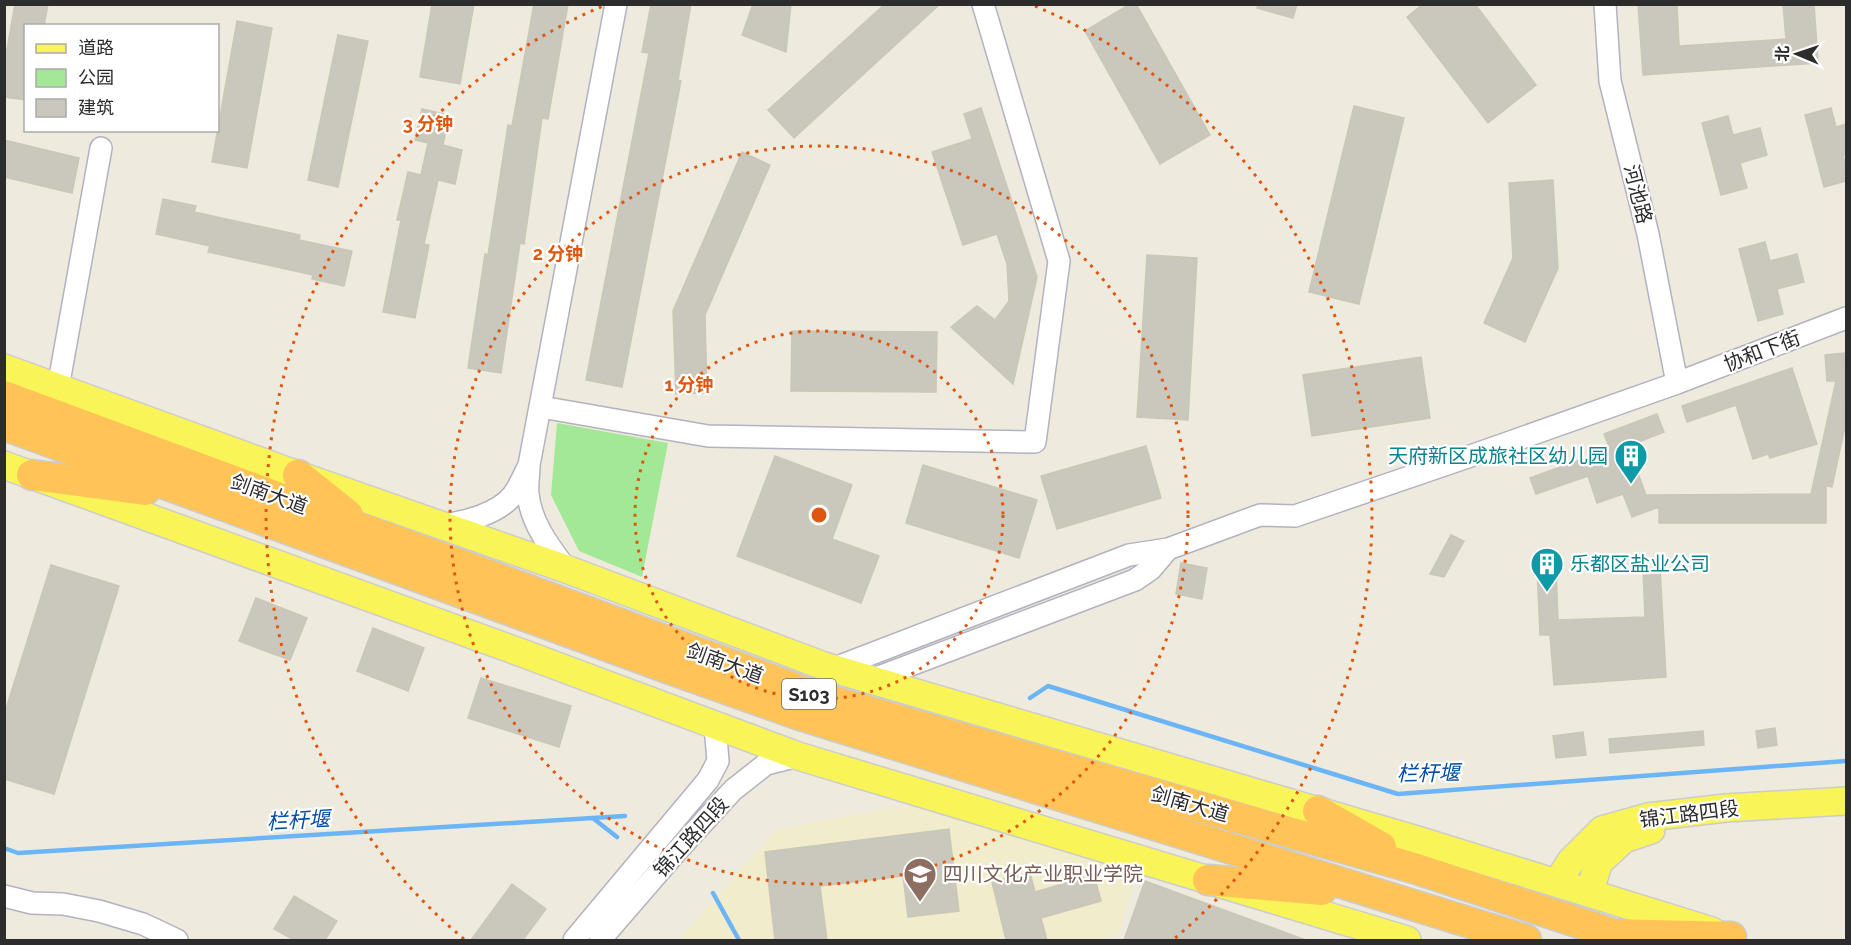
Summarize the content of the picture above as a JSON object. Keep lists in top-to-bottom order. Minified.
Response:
{"streets":{"highway":["剑南大道","S103"],"main road":["锦江路四段"],"street":["河池路","协和下街"]},"crossings":[["河池路","协和下街"]],"water":["栏杆堰"],"places":{"building":["天府新区成旅社区幼儿园","乐都区盐业公司"],"school or university":["四川文化产业职业学院"]},"legend":["道路","公园","建筑"],"north":"left","rings":["3 分钟","2 分钟","1 分钟"]}
